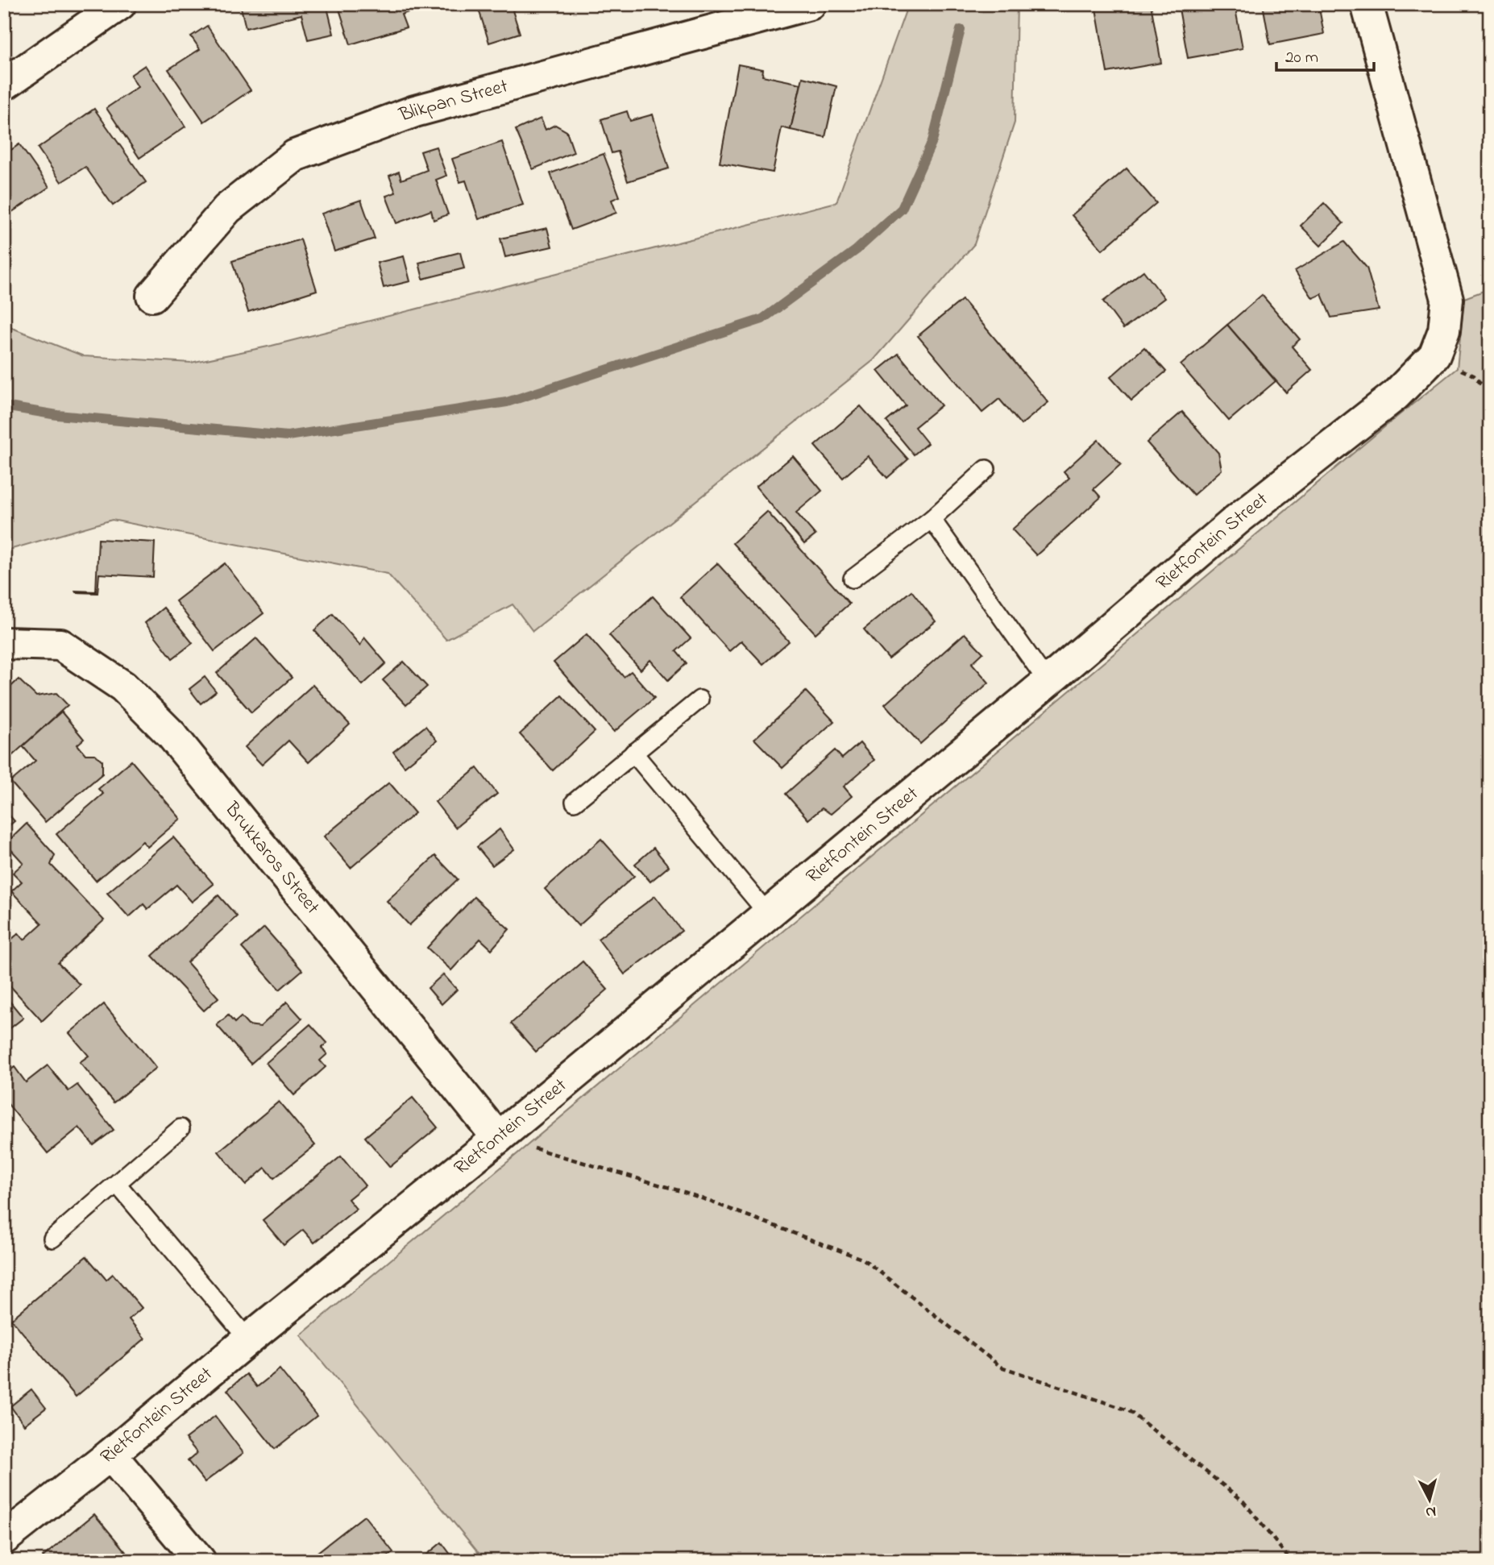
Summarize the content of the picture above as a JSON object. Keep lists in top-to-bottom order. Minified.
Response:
{"streets":{"street":["Blikpan Street","Rietfontein Street","Brukkaros Street"]},"crossings":[["Rietfontein Street","Brukkaros Street"]],"scale_bar":"20 m","north":"bottom"}
